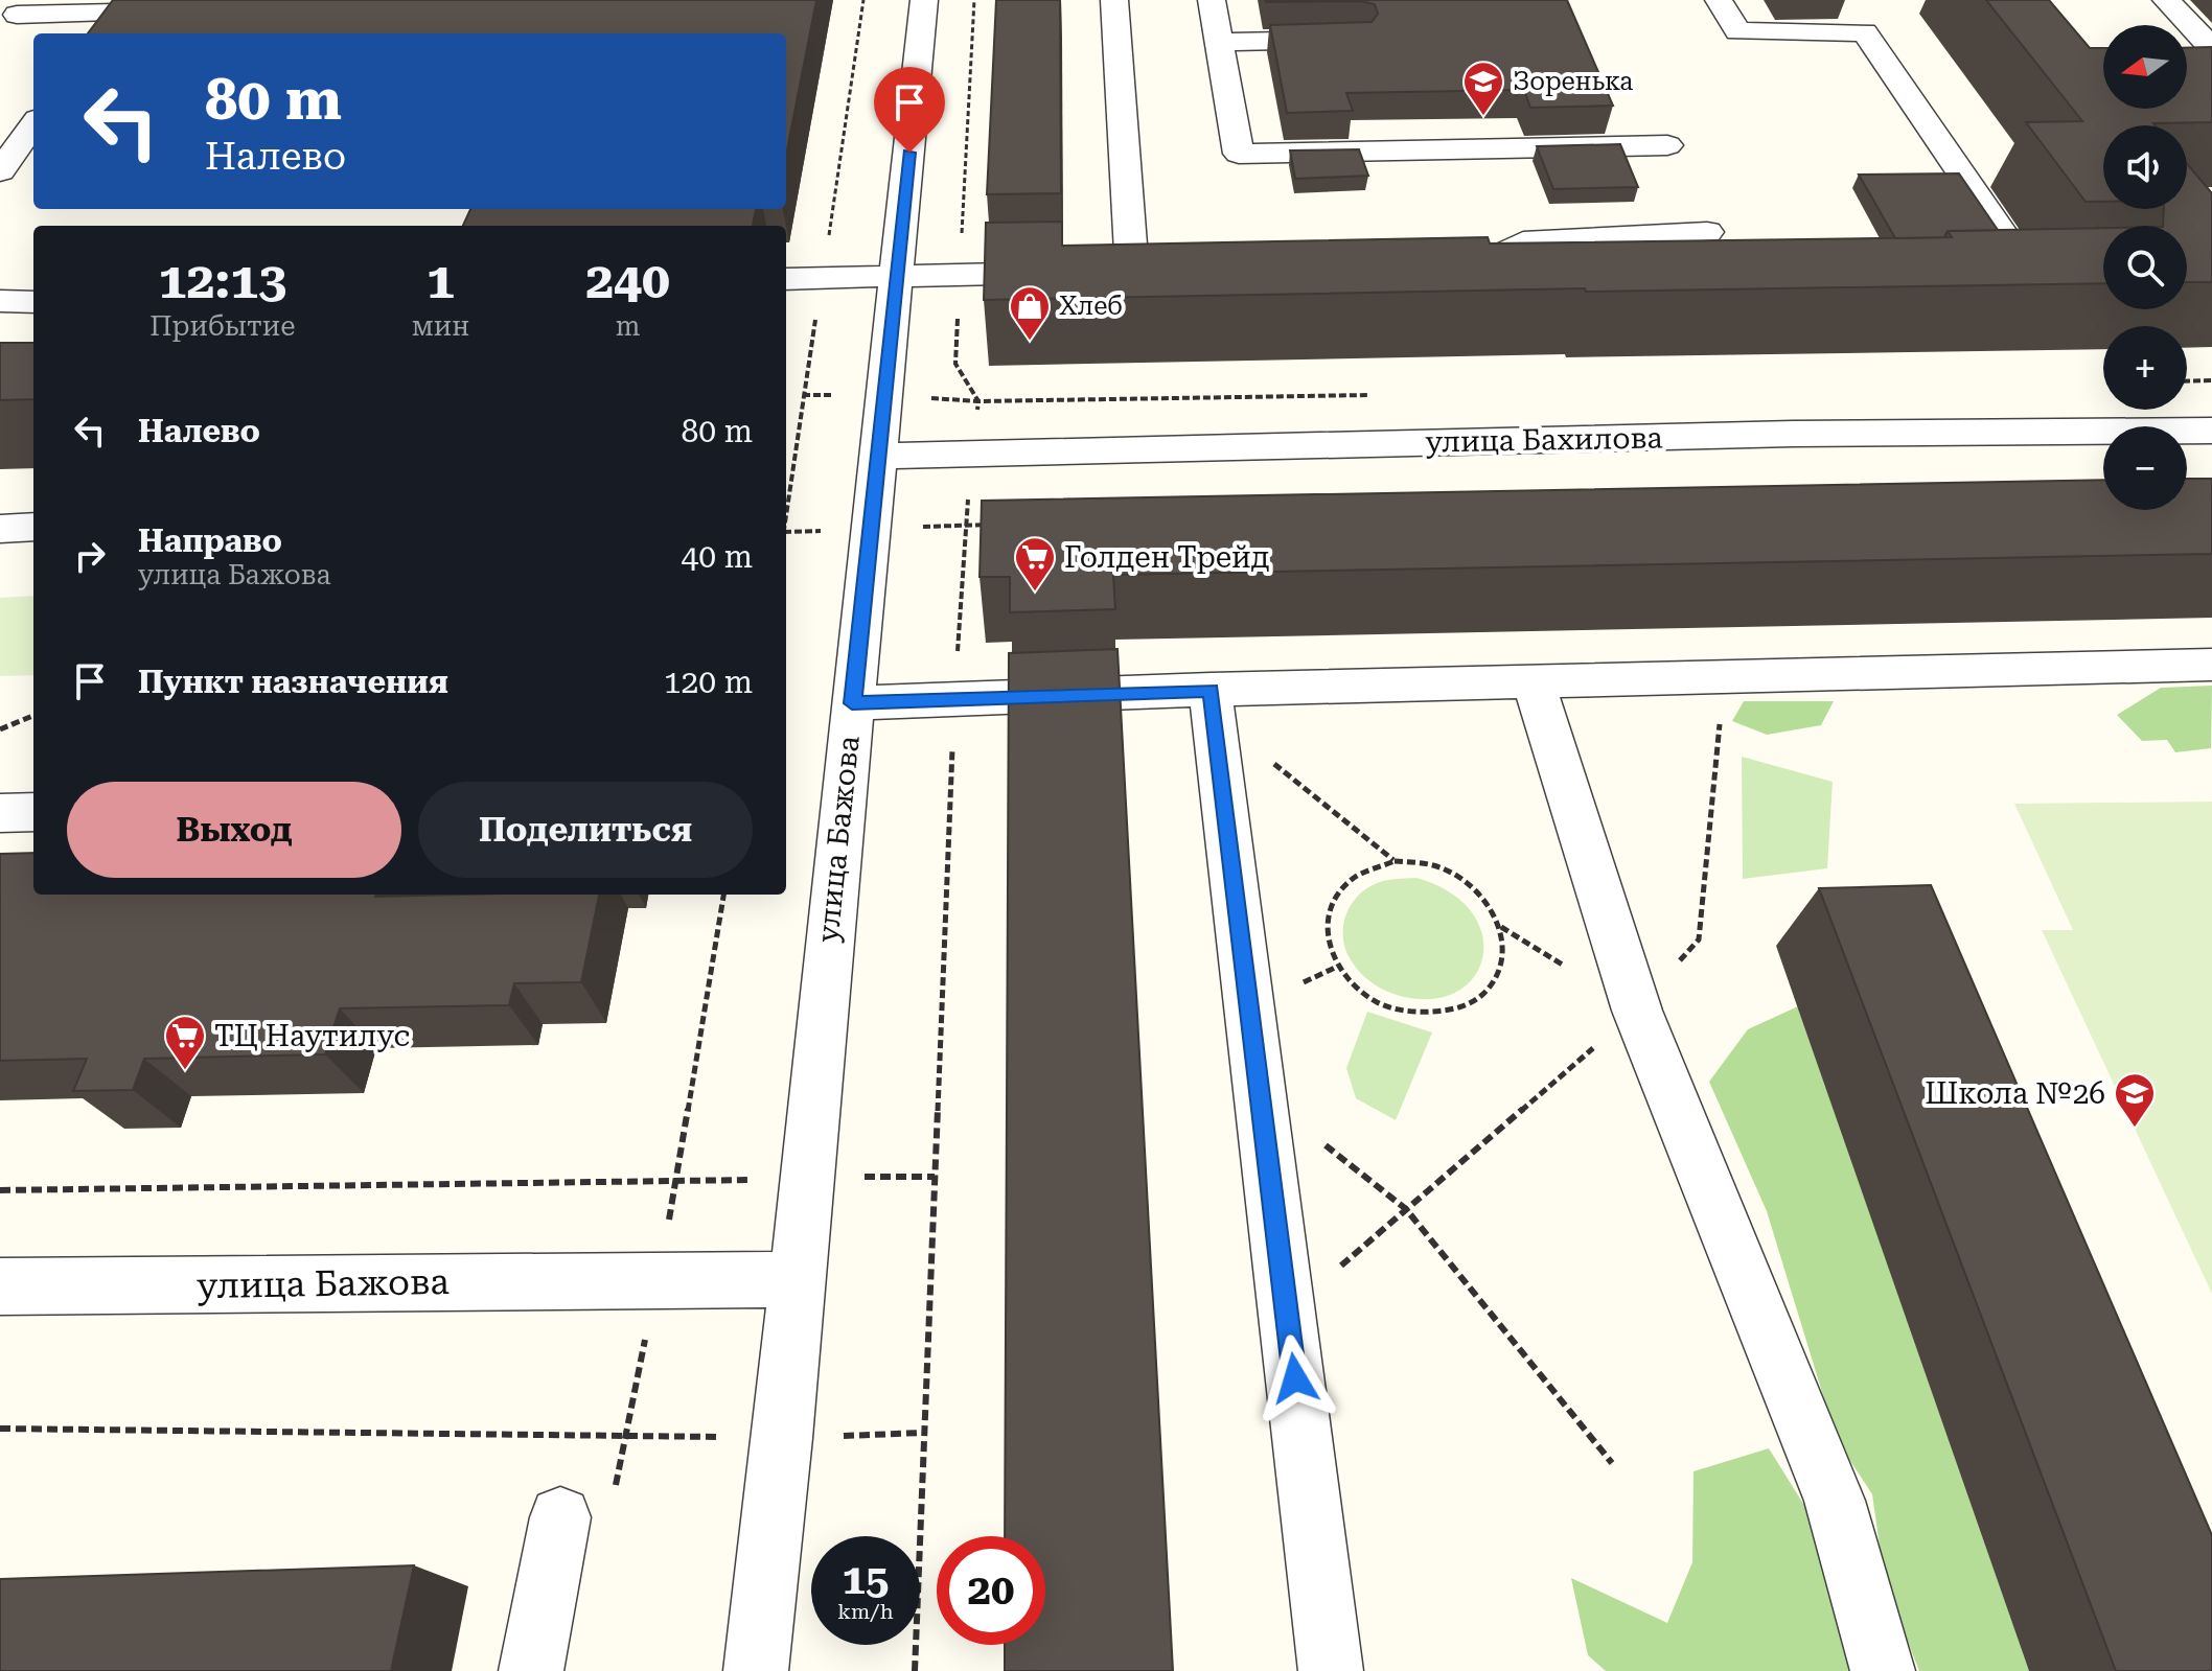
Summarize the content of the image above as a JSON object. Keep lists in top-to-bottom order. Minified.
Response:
{"streets":{"street":["улица Бахилова","улица Бажова"]},"crossings":[["улица Бахилова","улица Бажова"]],"places":{"school or university":["Зоренька","Школа №26"],"shop":["Хлеб"],"supermarket":["Голден Трейд","ТЦ Наутилус"]},"north":"left","page":{"map_buttons":["+","−"],"turn":["80 m","Налево"],"eta":["12:13","Прибытие","1","мин","240","m"],"list":[{"name":"Налево","value":"80 m"},{"name":"Направо","note":"улица Бажова","value":"40 m"},{"name":"Пункт назначения","value":"120 m"}],"buttons":["Выход","Поделиться"],"speed":"15 km/h","limit":"20"}}
